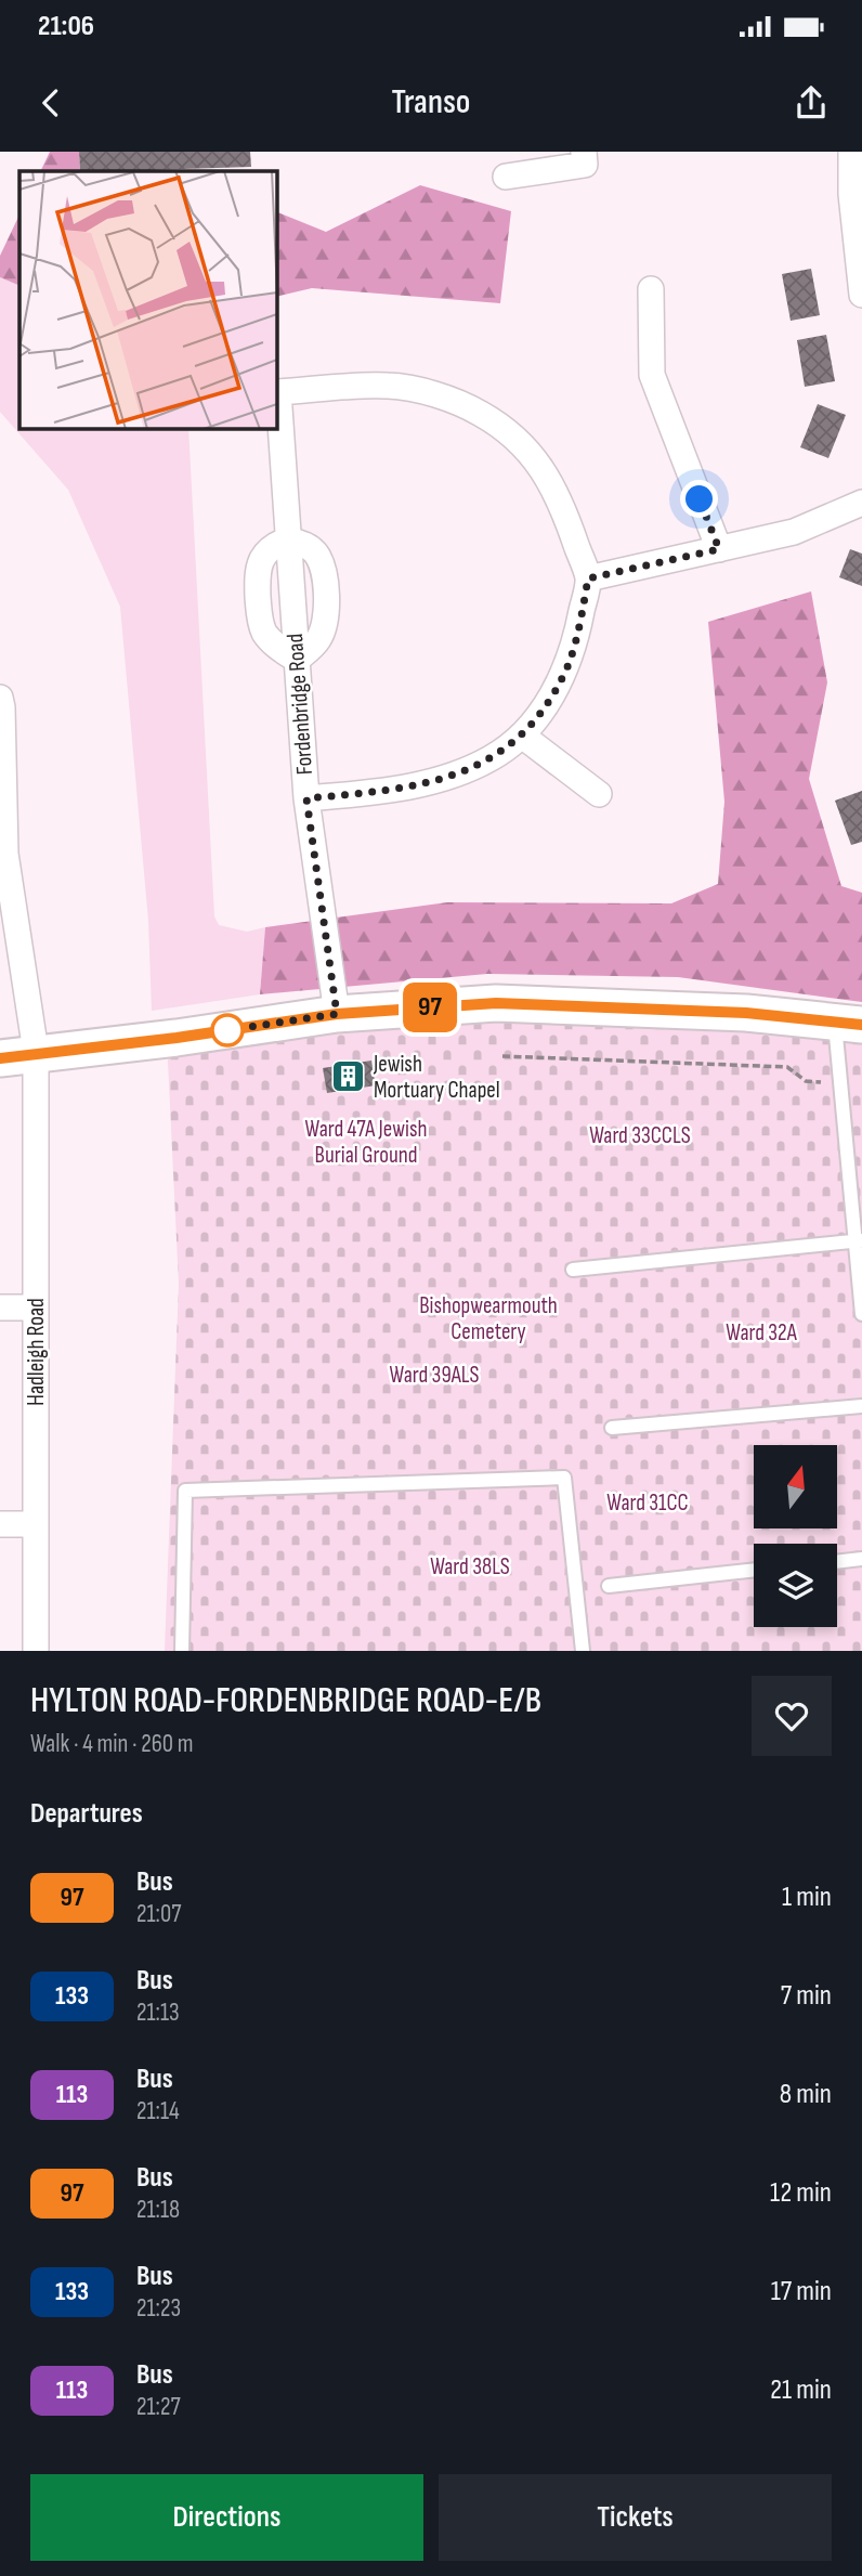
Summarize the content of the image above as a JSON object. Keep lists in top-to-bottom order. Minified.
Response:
{"streets":{"street":["Fordenbridge Road","Hadleigh Road"]},"parks":["Ward 47A Jewish Burial Ground","Ward 33CCLS","Bishopwearmouth Cemetery","Ward 32A","Ward 39ALS","Ward 31CC","Ward 38LS"],"places":{"building":["Jewish Mortuary Chapel"]},"lines":["bus line 97"],"north":"top","page":{"status":"21:06","header":"Transo","on_map":"97","heading":[["HYLTON ROAD-FORDENBRIDGE ROAD-E/B","Walk · 4 min · 260 m"],"Departures"],"list":[{"mark":"97","name":"Bus","note":"21:07","value":"1 min"},{"mark":"133","name":"Bus","note":"21:13","value":"7 min"},{"mark":"113","name":"Bus","note":"21:14","value":"8 min"},{"mark":"97","name":"Bus","note":"21:18","value":"12 min"},{"mark":"133","name":"Bus","note":"21:23","value":"17 min"},{"mark":"113","name":"Bus","note":"21:27","value":"21 min"}],"buttons":["Directions","Tickets"]}}
